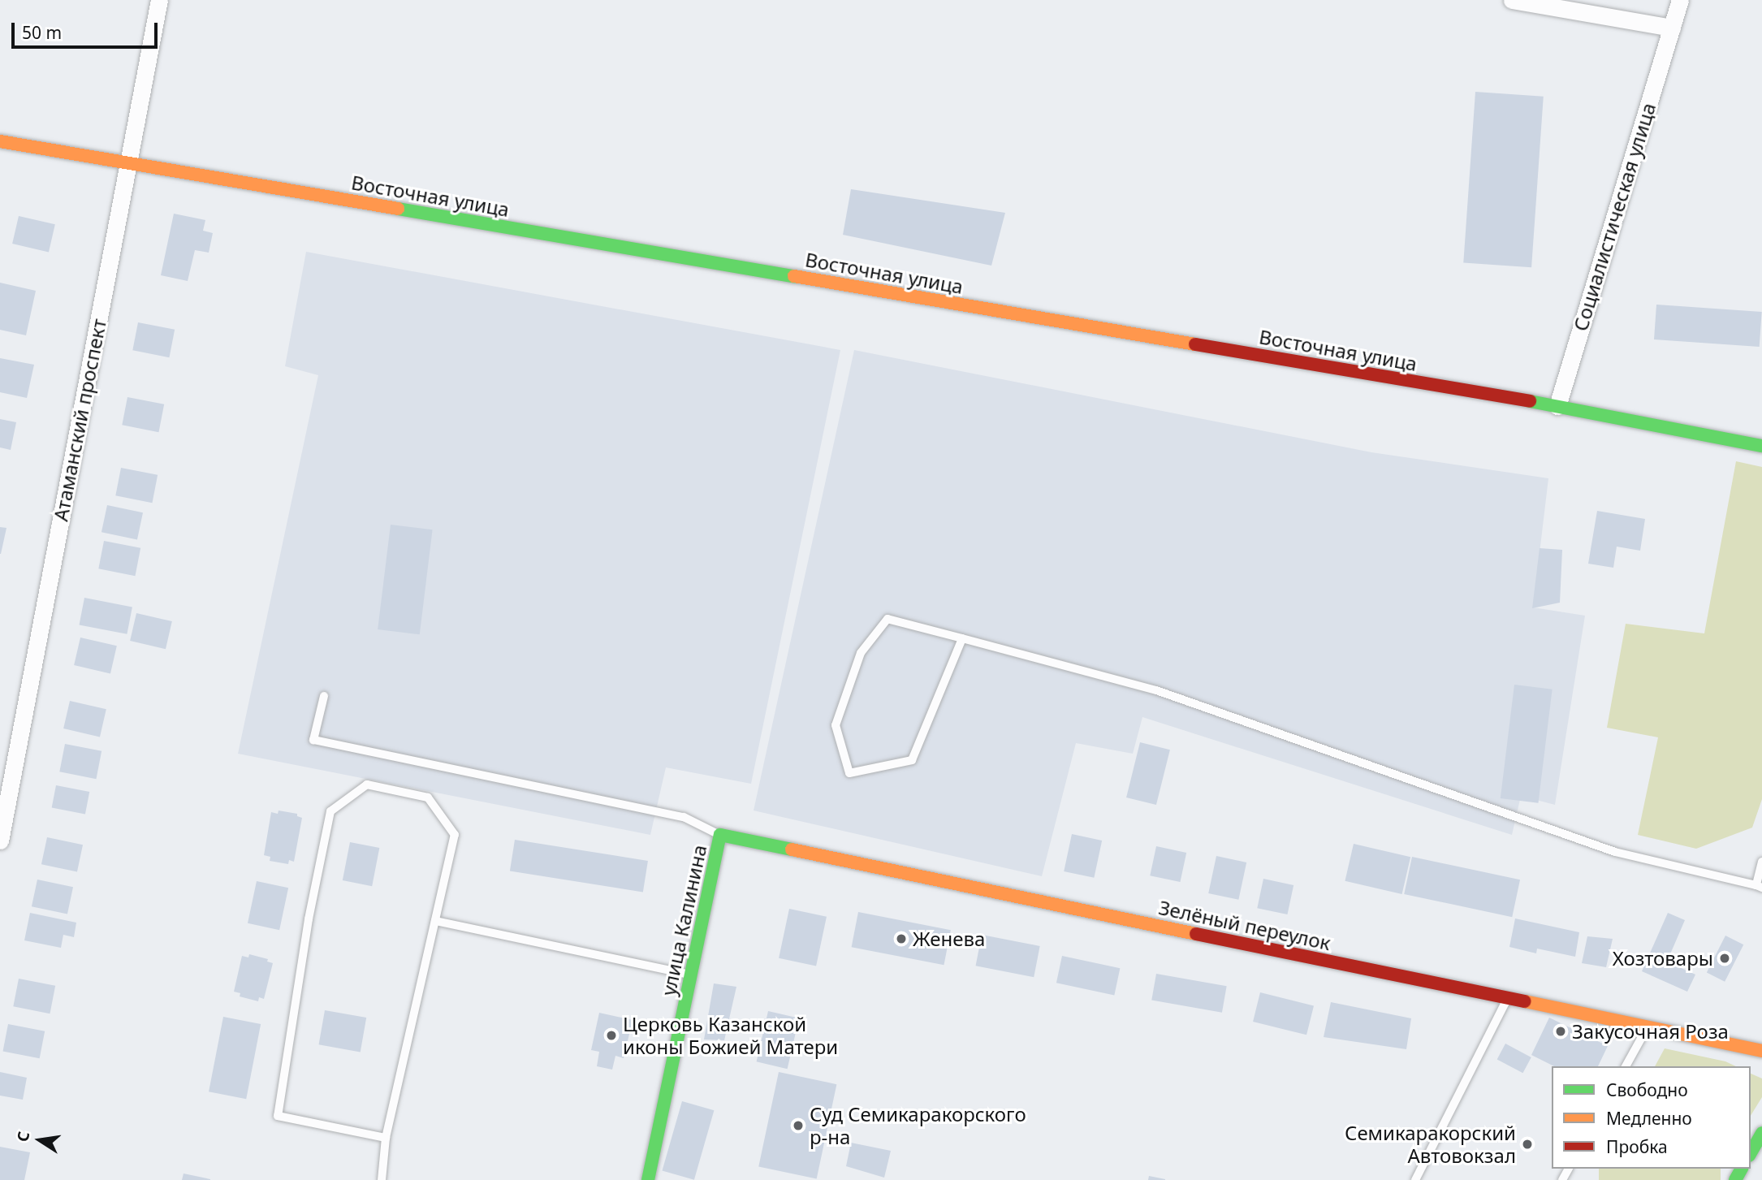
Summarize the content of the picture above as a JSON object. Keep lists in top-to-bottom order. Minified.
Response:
{"streets":{"street":["Восточная улица","Социалистическая улица","Атаманский проспект","улица Калинина","Зелёный переулок"]},"crossings":[["Восточная улица","Социалистическая улица"],["Восточная улица","Атаманский проспект"],["улица Калинина","Зелёный переулок"]],"places":["Женева","Хозтовары","Закусочная Роза","Церковь Казанской иконы Божией Матери","Суд Семикаракорского р-на","Семикаракорский Автовокзал"],"legend":["Свободно","Медленно","Пробка"],"scale_bar":"50 m","north":"left"}
